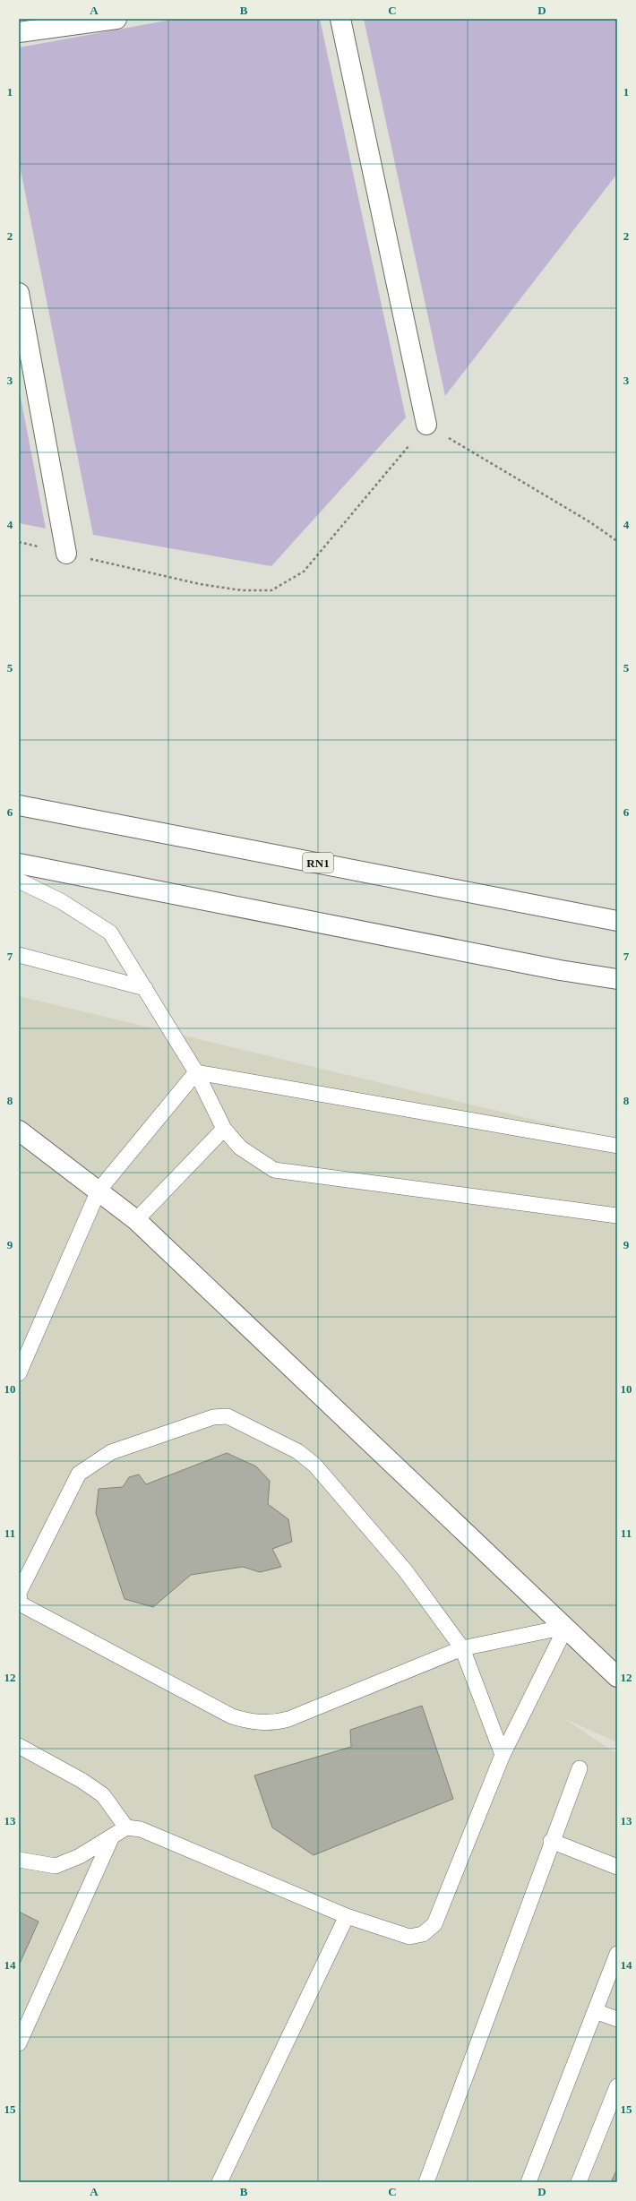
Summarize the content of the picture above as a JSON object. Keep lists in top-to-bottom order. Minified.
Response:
{"streets":{"main road":["RN1"]},"grid":{"columns":["A","B","C","D"],"rows":["1","2","3","4","5","6","7","8","9","10","11","12","13","14","15"]}}
